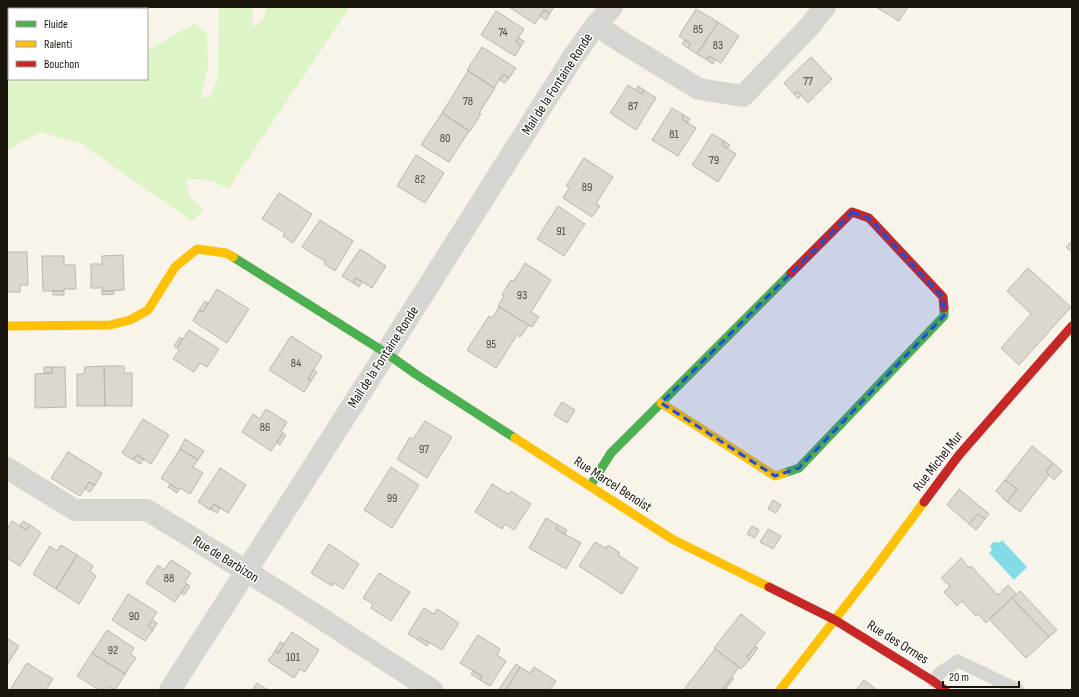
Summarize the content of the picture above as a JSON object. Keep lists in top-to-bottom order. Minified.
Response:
{"streets":{"street":["Mail de la Fontaine Ronde","Rue Michel Mur","Rue Marcel Benoist","Rue de Barbizon","Rue des Ormes"]},"crossings":[["Mail de la Fontaine Ronde","Rue Marcel Benoist"],["Mail de la Fontaine Ronde","Rue de Barbizon"],["Rue Michel Mur","Rue Marcel Benoist"],["Rue Michel Mur","Rue des Ormes"],["Rue Marcel Benoist","Rue des Ormes"]],"house_numbers":["85","74","83","77","78","87","81","80","79","82","89","91","93","95","84","86","97","99","88","90","92","101"],"legend":["Fluide","Ralenti","Bouchon"],"scale_bar":"20 m"}
